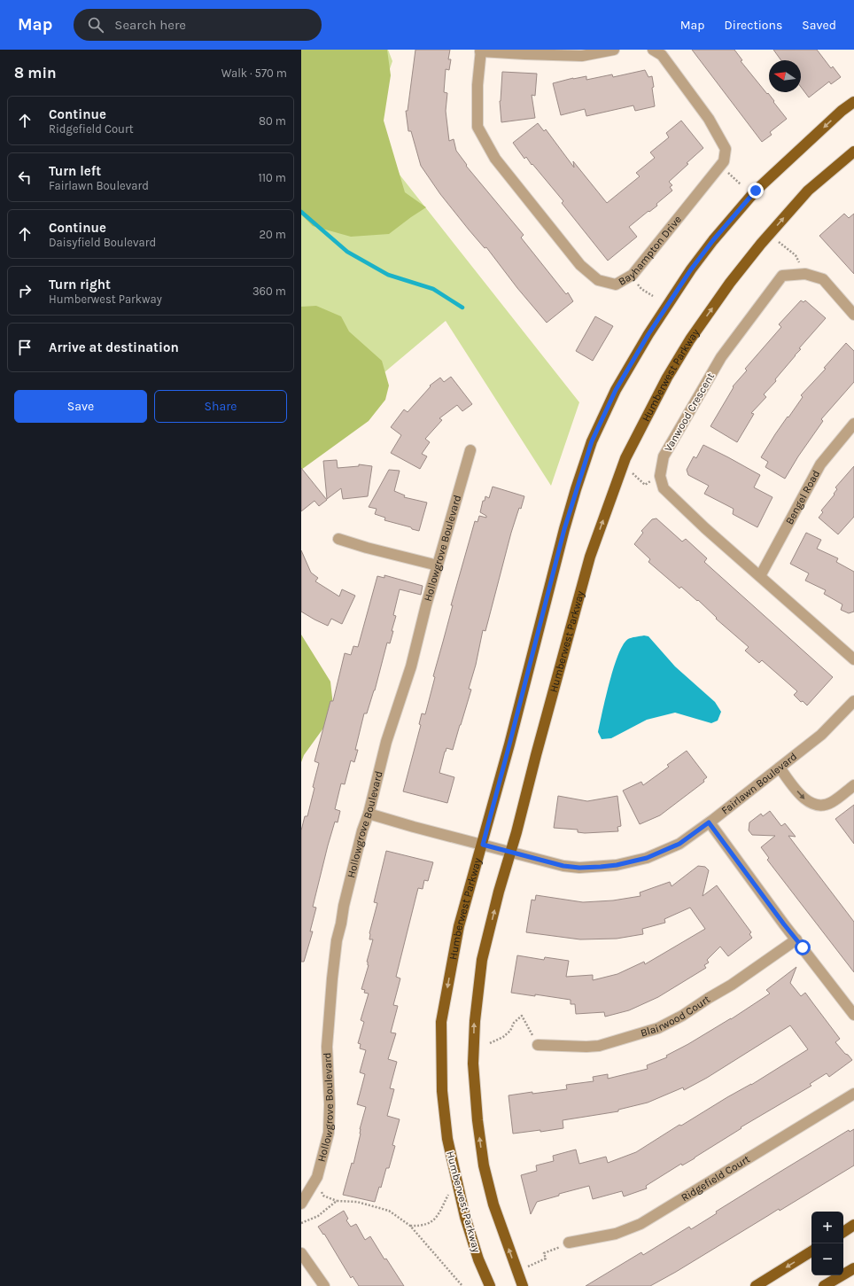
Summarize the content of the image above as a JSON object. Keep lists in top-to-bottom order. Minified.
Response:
{"streets":{"main road":["Humberwest Parkway"],"street":["Bayhampton Drive","Vanwood Crescent","Bengel Road","Hollowgrove Boulevard","Fairlawn Boulevard","Blairwood Court","Ridgefield Court"]},"crossings":[["Humberwest Parkway","Fairlawn Boulevard"],["Hollowgrove Boulevard","Fairlawn Boulevard"]],"north":"left","page":{"header":"Map","search":"Search here","nav":["Map","Directions","Saved"],"heading":["8 min","Walk · 570 m"],"list":[["Continue","Ridgefield Court","80 m"],["Turn left","Fairlawn Boulevard","110 m"],["Continue","Daisyfield Boulevard","20 m"],["Turn right","Humberwest Parkway","360 m"],"Arrive at destination"],"buttons":["Save","Share"],"map_buttons":["+","−"]}}
